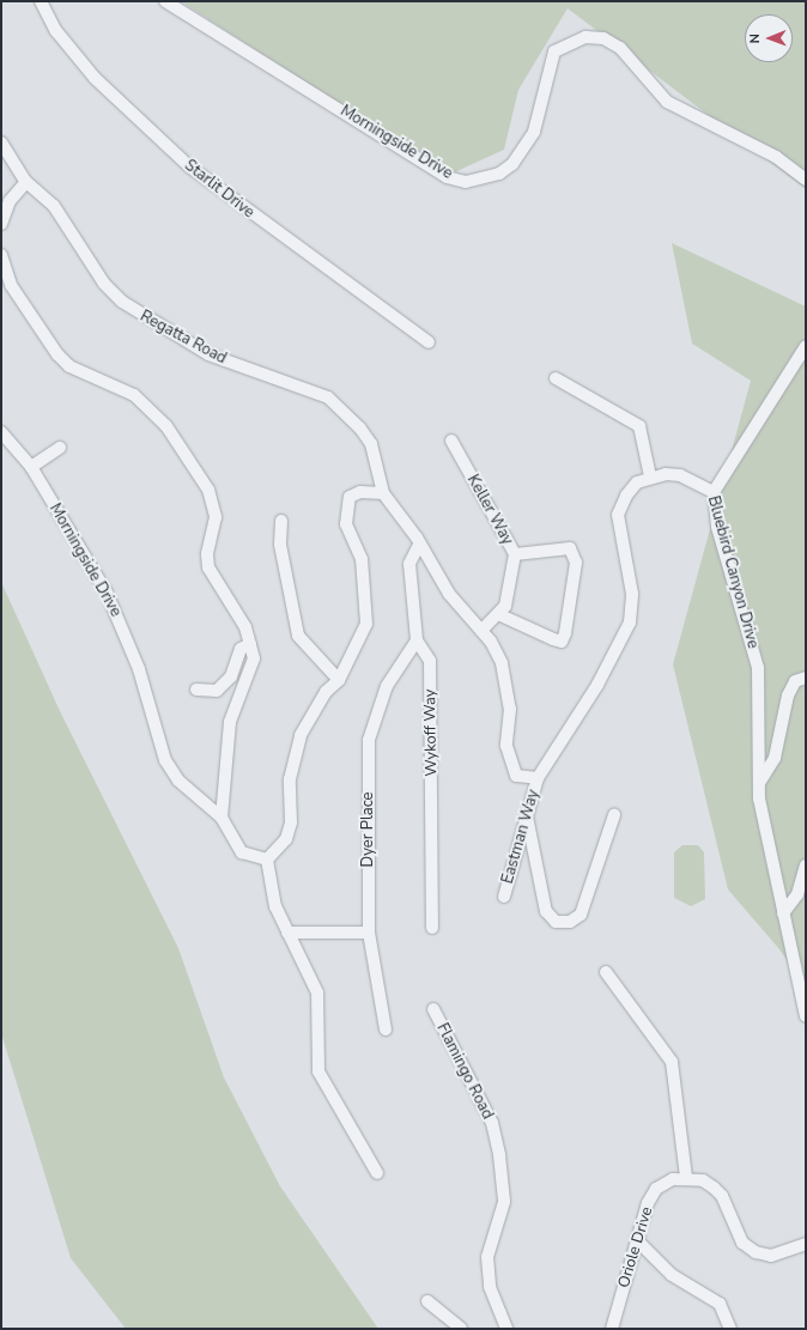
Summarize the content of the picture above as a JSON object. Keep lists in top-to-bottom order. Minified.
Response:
{"streets":{"street":["Morningside Drive","Starlit Drive","Regatta Road","Keller Way","Bluebird Canyon Drive","Wykoff Way","Dyer Place","Eastman Way","Flamingo Road","Oriole Drive"]},"crossings":[["Wykoff Way","Dyer Place"]],"north":"left"}
